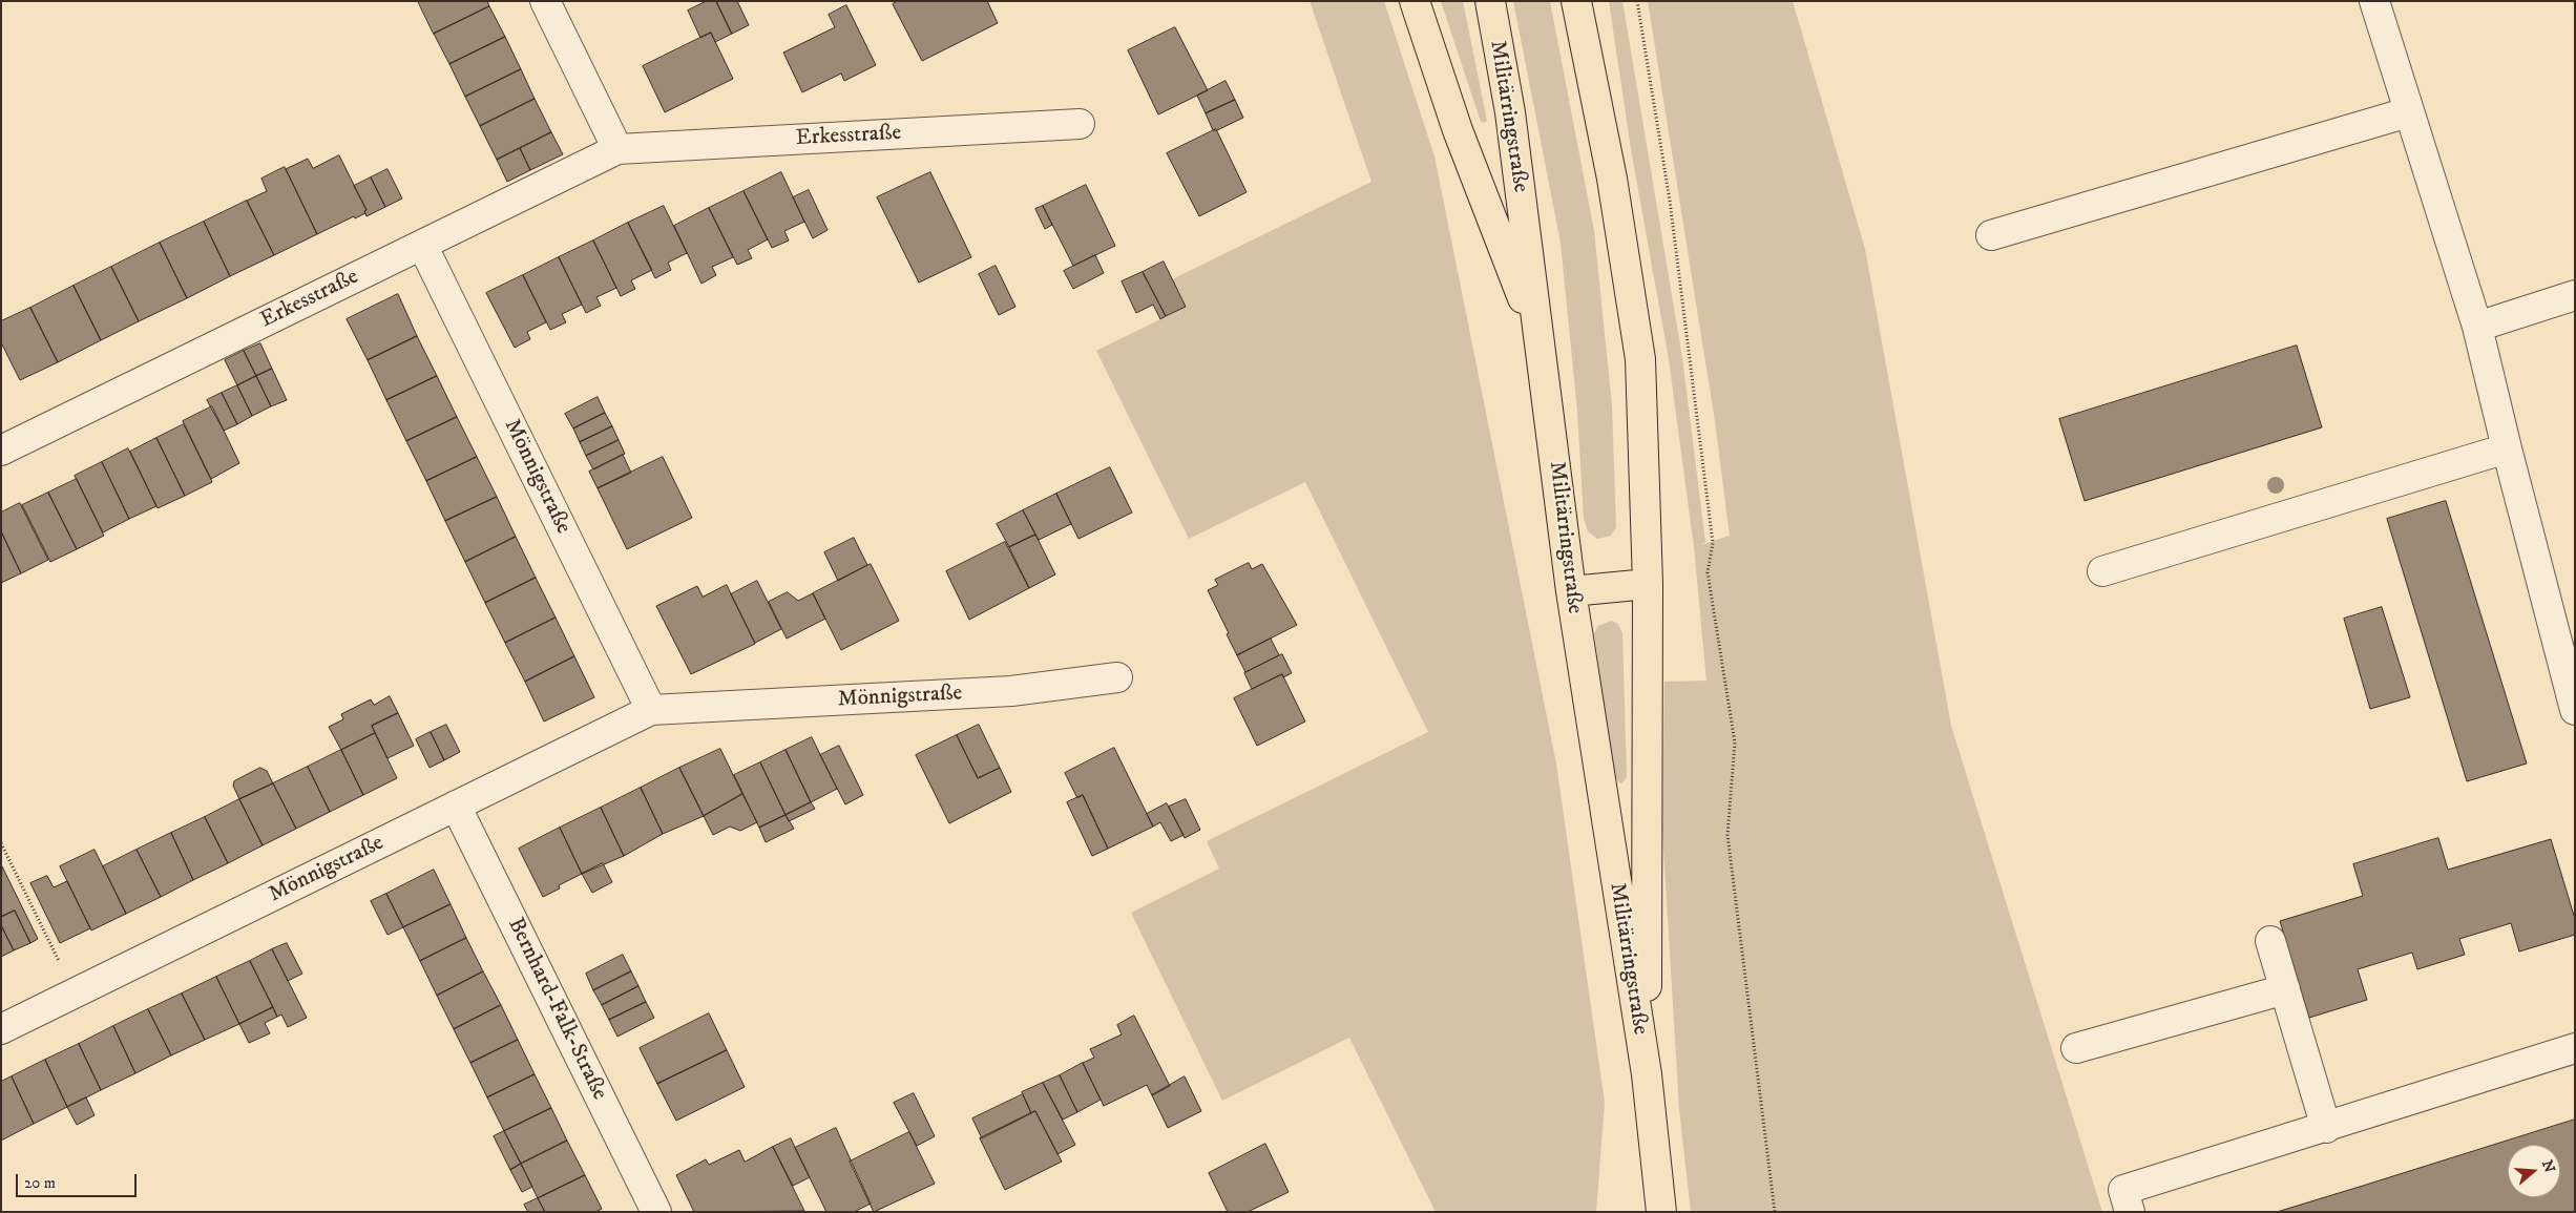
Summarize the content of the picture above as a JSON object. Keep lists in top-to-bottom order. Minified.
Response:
{"streets":{"main road":["Militärringstraße"],"street":["Erkesstraße","Mönnigstraße","Bernhard-Falk-Straße"]},"crossings":[["Erkesstraße","Mönnigstraße"],["Mönnigstraße","Bernhard-Falk-Straße"]],"scale_bar":"20 m","north":"right"}
